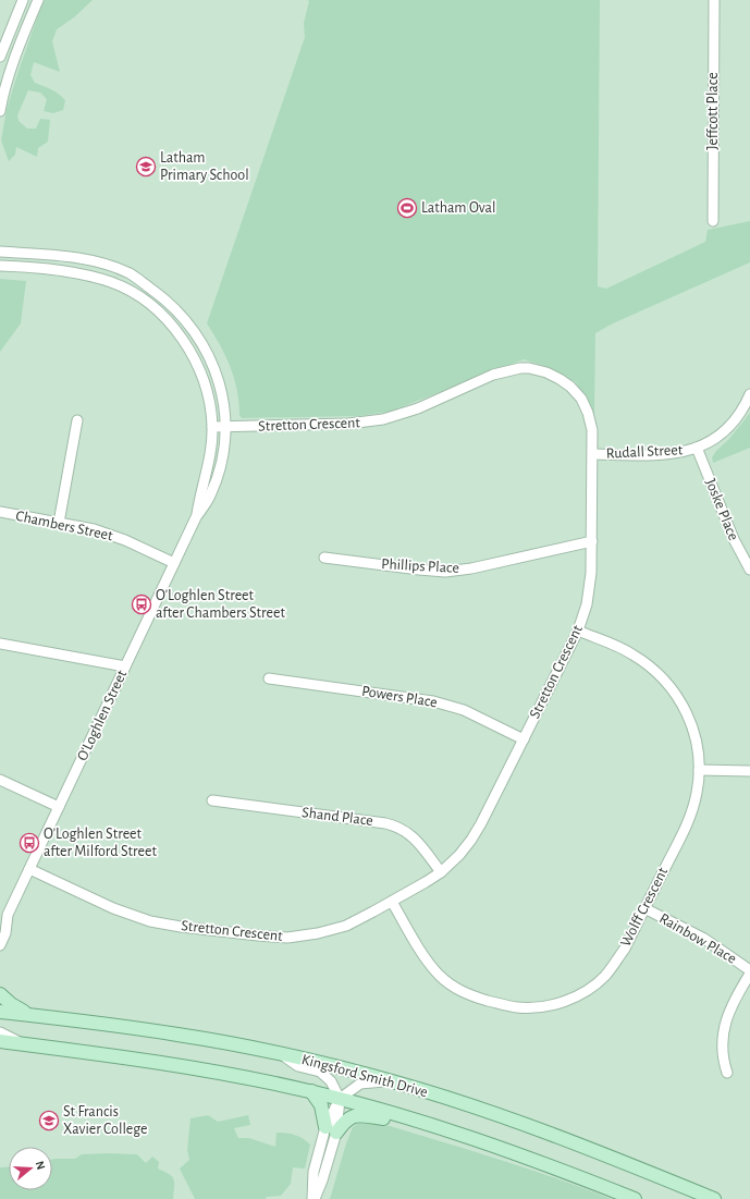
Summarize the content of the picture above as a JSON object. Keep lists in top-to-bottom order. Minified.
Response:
{"streets":{"main road":["Kingsford Smith Drive"],"street":["Jeffcott Place","Stretton Crescent","Rudall Street","Joske Place","Chambers Street","Phillips Place","Powers Place","O'Loghlen Street","Shand Place","Wolff Crescent","Rainbow Place"]},"crossings":[["Stretton Crescent","Rudall Street"],["Stretton Crescent","Phillips Place"],["Stretton Crescent","Powers Place"],["Stretton Crescent","O'Loghlen Street"],["Stretton Crescent","Shand Place"],["Stretton Crescent","Wolff Crescent"],["Rudall Street","Joske Place"],["Chambers Street","O'Loghlen Street"],["Wolff Crescent","Rainbow Place"]],"places":{"school or university":["Latham Primary School","St Francis Xavier College"],"sports":["Latham Oval"],"bus stop":["O'Loghlen Street after Chambers Street","O'Loghlen Street after Milford Street"]},"north":"right"}
